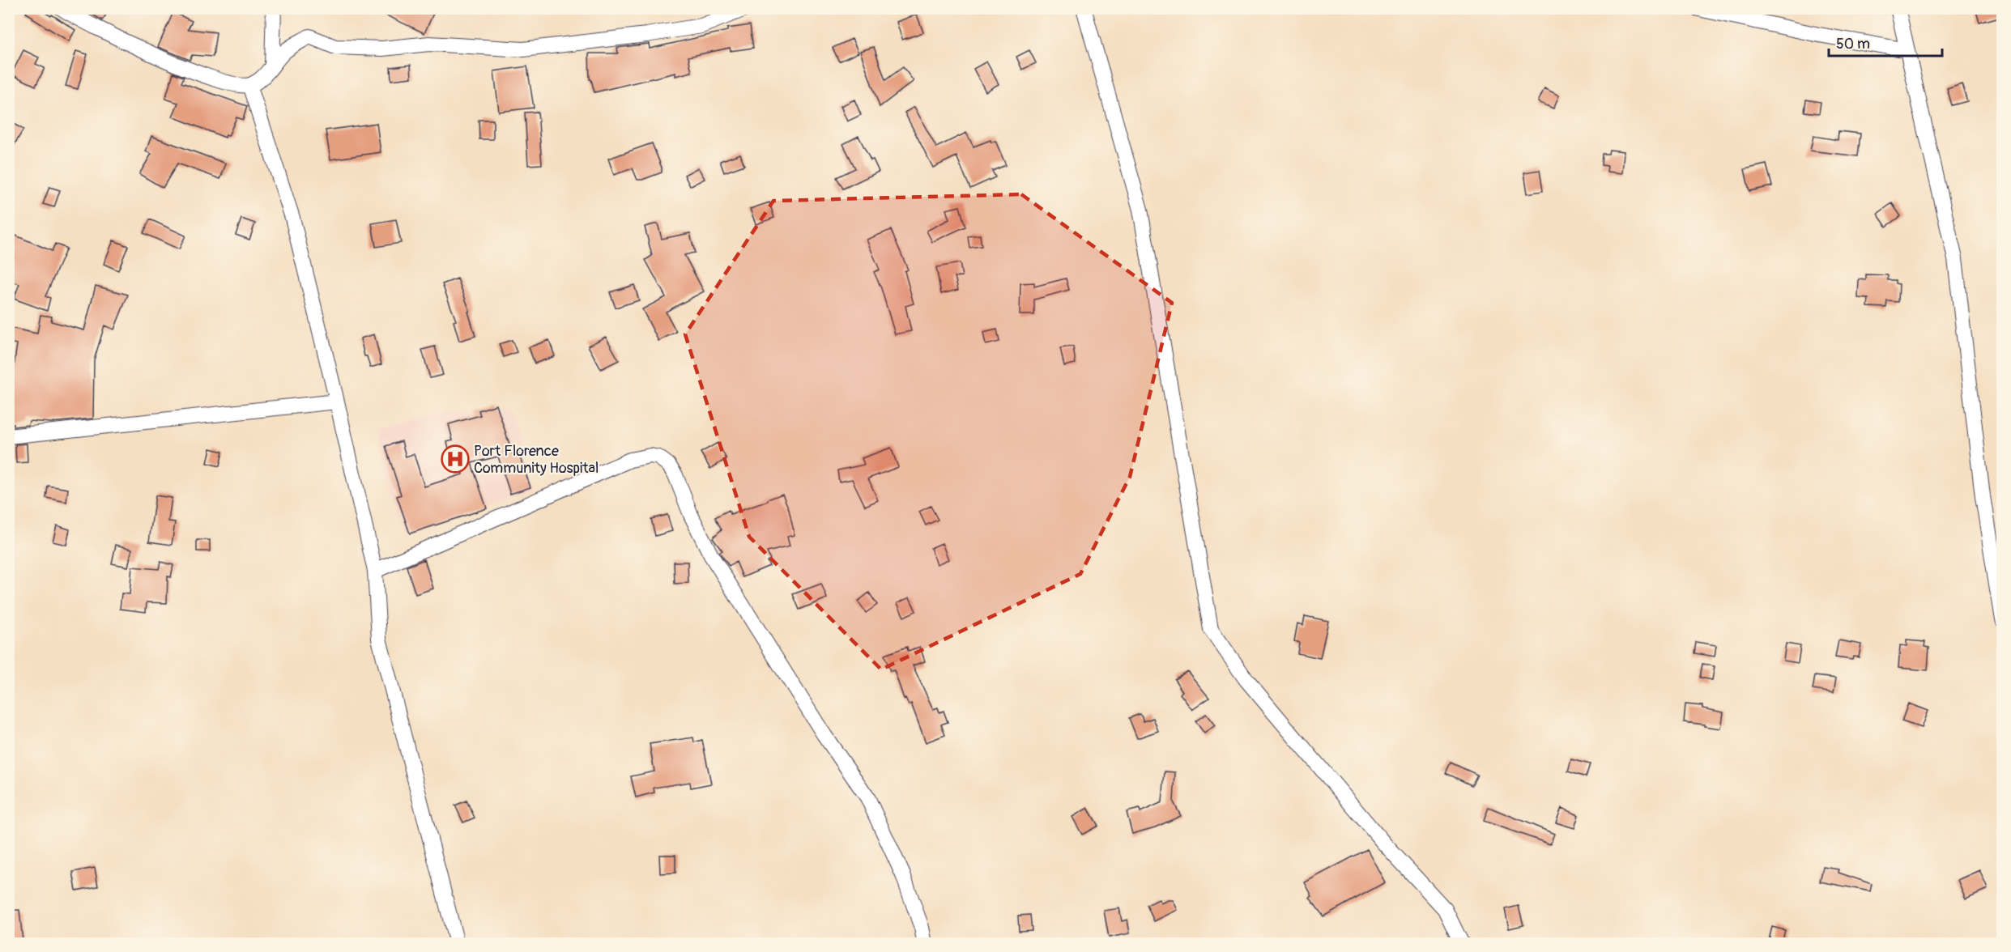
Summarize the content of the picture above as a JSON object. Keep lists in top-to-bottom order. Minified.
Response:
{"places":{"hospital":["Port Florence Community Hospital"]},"scale_bar":"50 m"}
